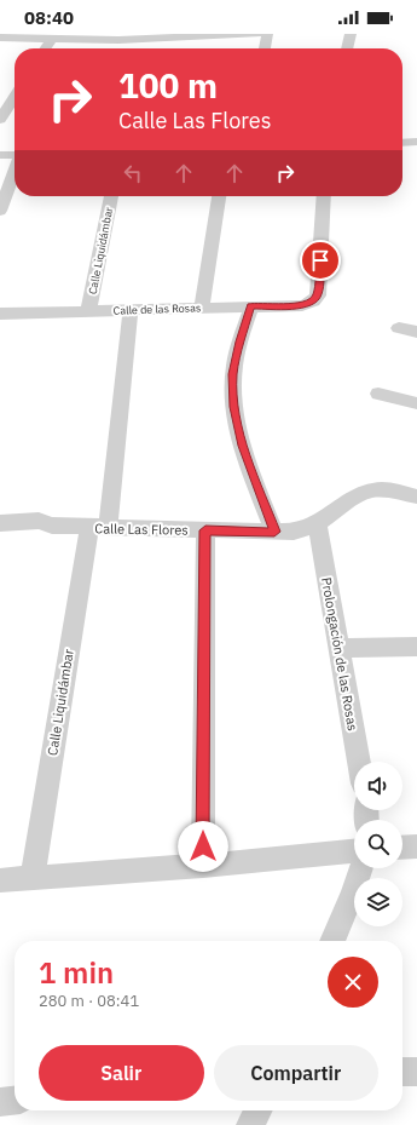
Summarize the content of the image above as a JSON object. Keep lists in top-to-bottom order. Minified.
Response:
{"streets":{"street":["Calle Liquidámbar","Calle de las Rosas","Calle Las Flores","Prolongación de las Rosas"]},"crossings":[["Calle Liquidámbar","Calle de las Rosas"],["Calle Liquidámbar","Calle Las Flores"],["Calle Las Flores","Prolongación de las Rosas"]],"page":{"status":"08:40","turn":["100 m","Calle Las Flores"],"heading":["1 min","280 m · 08:41"],"buttons":["Salir","Compartir"]}}
